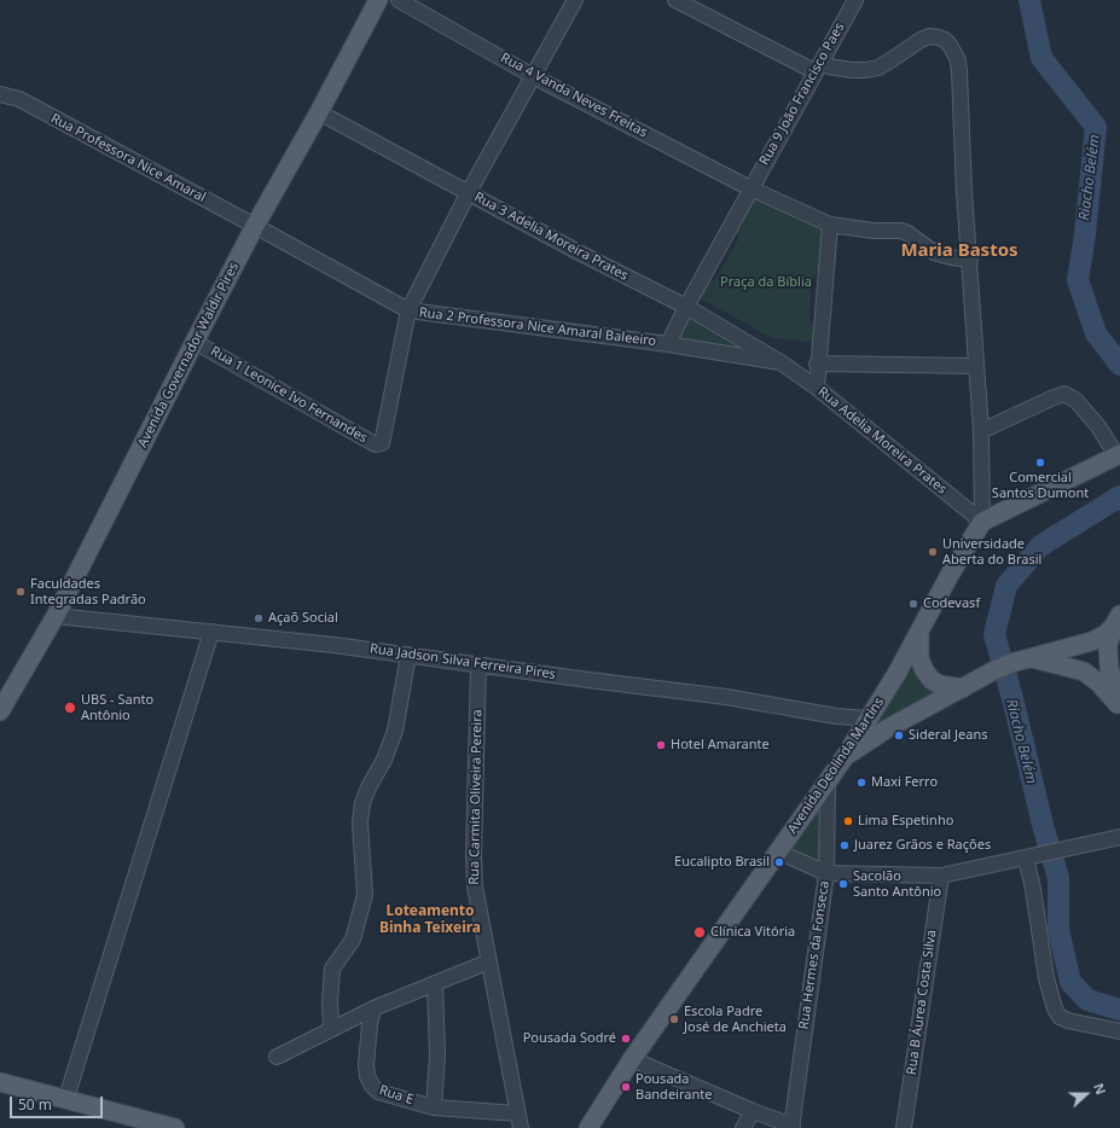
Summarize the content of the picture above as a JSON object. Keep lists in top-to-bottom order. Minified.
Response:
{"streets":{"main road":["Avenida Governador Waldir Pires","Avenida Deolinda Martins"],"street":["Rua 9 João Francisco Paes","Rua 4 Vanda Neves Freitas","Rua Professora Nice Amaral","Rua 3 Adelia Moreira Prates","Rua 2 Professora Nice Amaral Baleeiro","Rua 1 Leonice Ivo Fernandes","Rua Adelia Moreira Prates","Rua Jadson Silva Ferreira Pires","Rua Carmita Oliveira Pereira","Rua Hermes da Fonseca","Rua B Áurea Costa Silva","Rua E"]},"crossings":[["Rua 9 João Francisco Paes","Rua 4 Vanda Neves Freitas"],["Rua 9 João Francisco Paes","Rua 3 Adelia Moreira Prates"],["Rua 9 João Francisco Paes","Rua 2 Professora Nice Amaral Baleeiro"],["Rua Professora Nice Amaral","Rua 2 Professora Nice Amaral Baleeiro"],["Rua Professora Nice Amaral","Avenida Governador Waldir Pires"],["Rua Professora Nice Amaral","Rua 1 Leonice Ivo Fernandes"],["Rua 3 Adelia Moreira Prates","Rua 2 Professora Nice Amaral Baleeiro"],["Rua 3 Adelia Moreira Prates","Avenida Governador Waldir Pires"],["Rua 3 Adelia Moreira Prates","Rua Adelia Moreira Prates"],["Rua 2 Professora Nice Amaral Baleeiro","Rua 1 Leonice Ivo Fernandes"],["Rua 2 Professora Nice Amaral Baleeiro","Rua Adelia Moreira Prates"],["Avenida Governador Waldir Pires","Rua 1 Leonice Ivo Fernandes"],["Avenida Governador Waldir Pires","Rua Jadson Silva Ferreira Pires"],["Rua Adelia Moreira Prates","Avenida Deolinda Martins"],["Rua Jadson Silva Ferreira Pires","Avenida Deolinda Martins"],["Rua Jadson Silva Ferreira Pires","Rua Carmita Oliveira Pereira"],["Avenida Deolinda Martins","Rua Hermes da Fonseca"],["Rua Carmita Oliveira Pereira","Rua E"]],"districts":["Maria Bastos","Loteamento Binha Teixeira"],"water":["Riacho Belém"],"parks":["Praça da Bíblia"],"places":["Comercial Santos Dumont","Universidade Aberta do Brasil","Faculdades Integradas Padrão","Codevasf","Açaõ Social","UBS - Santo Antônio","Sideral Jeans","Hotel Amarante","Maxi Ferro","Lima Espetinho","Juarez Grãos e Rações","Eucalipto Brasil","Sacolão Santo Antônio","Clínica Vitória","Escola Padre José de Anchieta","Pousada Sodré","Pousada Bandeirante"],"scale_bar":"50 m","north":"right"}
